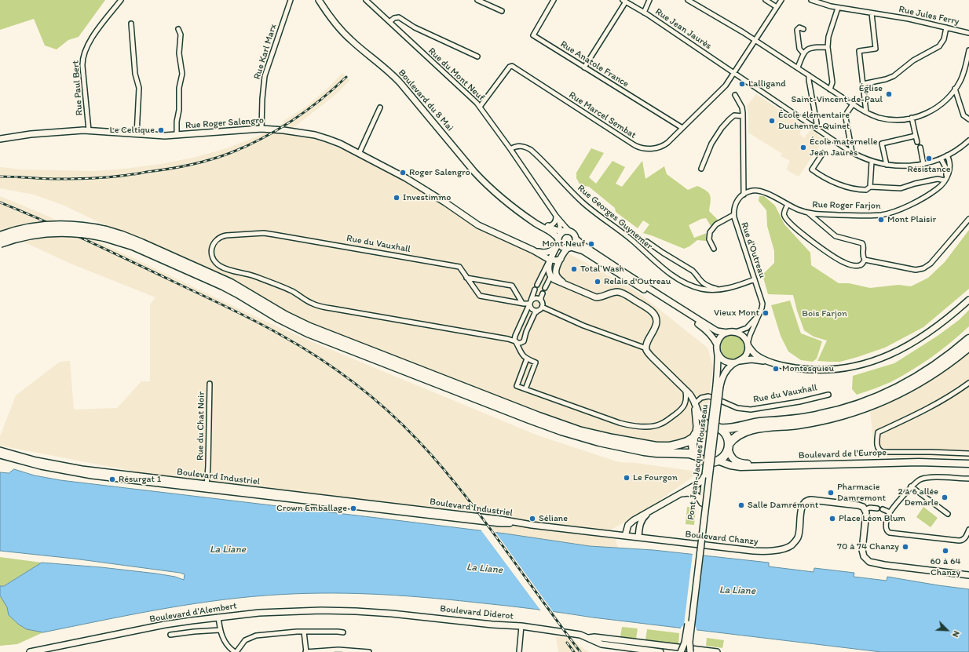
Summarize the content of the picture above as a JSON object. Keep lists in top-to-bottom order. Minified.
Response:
{"streets":{"main road":["Boulevard de l'Europe"],"street":["Rue Jules Ferry","Rue Jean Jaurès","Rue Karl Marx","Rue Anatole France","Rue du Mont Neuf","Rue Paul Bert","Boulevard du 8 Mai","Rue Marcel Sembat","Rue Roger Salengro","Rue Roger Farjon","Rue Georges Guynemer","Rue du Vauxhall","Rue d'Outreau","Rue du Chat Noir","Pont Jean-Jacques Rousseau","Boulevard Industriel","Boulevard Chanzy","Boulevard d'Alembert","Boulevard Diderot"]},"crossings":[["Rue Jean Jaurès","Rue Marcel Sembat"],["Rue Jean Jaurès","Rue Roger Farjon"],["Rue Karl Marx","Rue Roger Salengro"],["Rue Anatole France","Rue Marcel Sembat"],["Rue du Mont Neuf","Boulevard du 8 Mai"],["Rue du Mont Neuf","Rue Marcel Sembat"],["Rue du Mont Neuf","Rue Roger Salengro"],["Rue du Mont Neuf","Rue Georges Guynemer"],["Rue Paul Bert","Rue Roger Salengro"],["Boulevard du 8 Mai","Rue Roger Salengro"],["Rue Roger Farjon","Rue d'Outreau"],["Rue Georges Guynemer","Rue d'Outreau"],["Rue du Chat Noir","Boulevard Industriel"],["Boulevard Industriel","Boulevard Chanzy"],["Boulevard d'Alembert","Boulevard Diderot"]],"water":["La Liane"],"parks":["Bois Farjon"],"places":["Lalligand","Église Saint-Vincent-de-Paul","École élémentaire Duchenne-Quinet","Le Celtique","École maternelle Jean Jaurès","Résistance","Roger Salengro","Investimmo","Mont Plaisir","Mont Neuf","Total Wash","Relais d'Outreau","Vieux Mont","Montesquieu","Le Fourgon","Résurgat 1","Pharmacie Damremont","2 à 6 allée Demarle","Salle Damrémont","Crown Emballage","Séliane","Place Léon Blum","70 à 74 Chanzy","60 à 64 Chanzy"],"north":"bottom right"}
